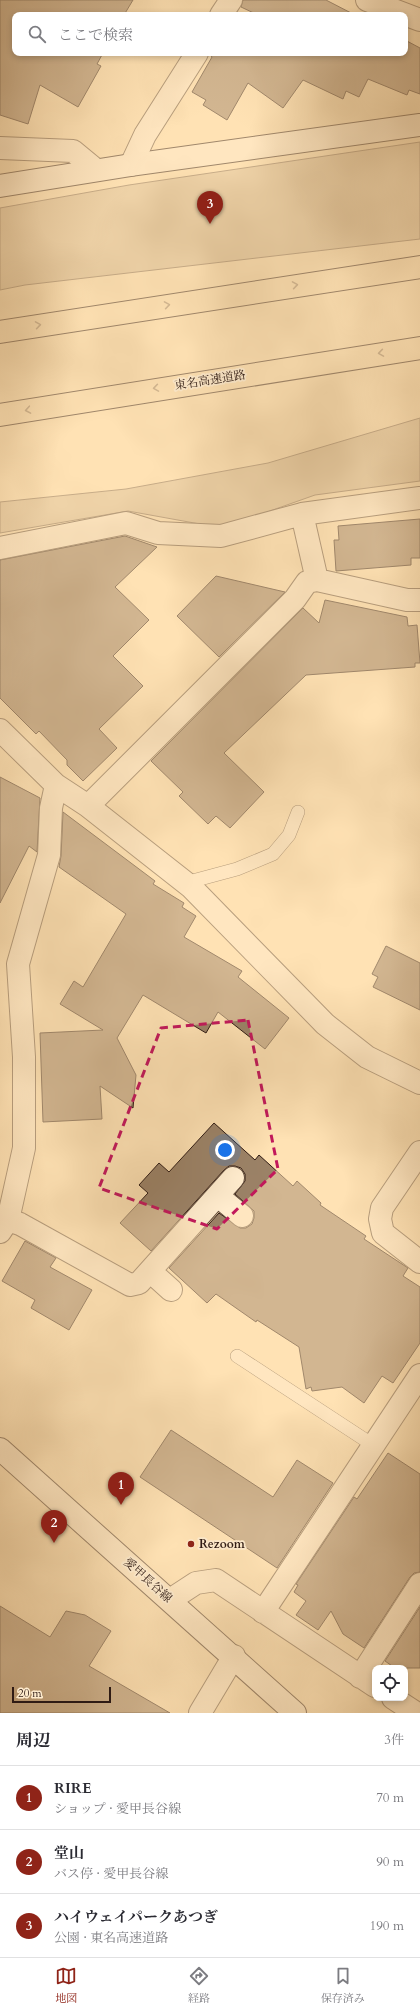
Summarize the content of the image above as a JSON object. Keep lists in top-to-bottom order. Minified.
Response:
{"streets":{"highway":["東名高速道路"],"street":["愛甲長谷線"]},"places":["Rezoom"],"scale_bar":"20 m","page":{"search":"ここで検索","pins":["3","1","2"],"scale":"20 m","heading":["周辺","3件"],"list":[{"mark":"1","name":"RIRE","note":"ショップ · 愛甲長谷線","value":"70 m"},{"mark":"2","name":"堂山","note":"バス停 · 愛甲長谷線","value":"90 m"},{"mark":"3","name":"ハイウェイパークあつぎ","note":"公園 · 東名高速道路","value":"190 m"}],"nav":["地図","経路","保存済み"]}}
